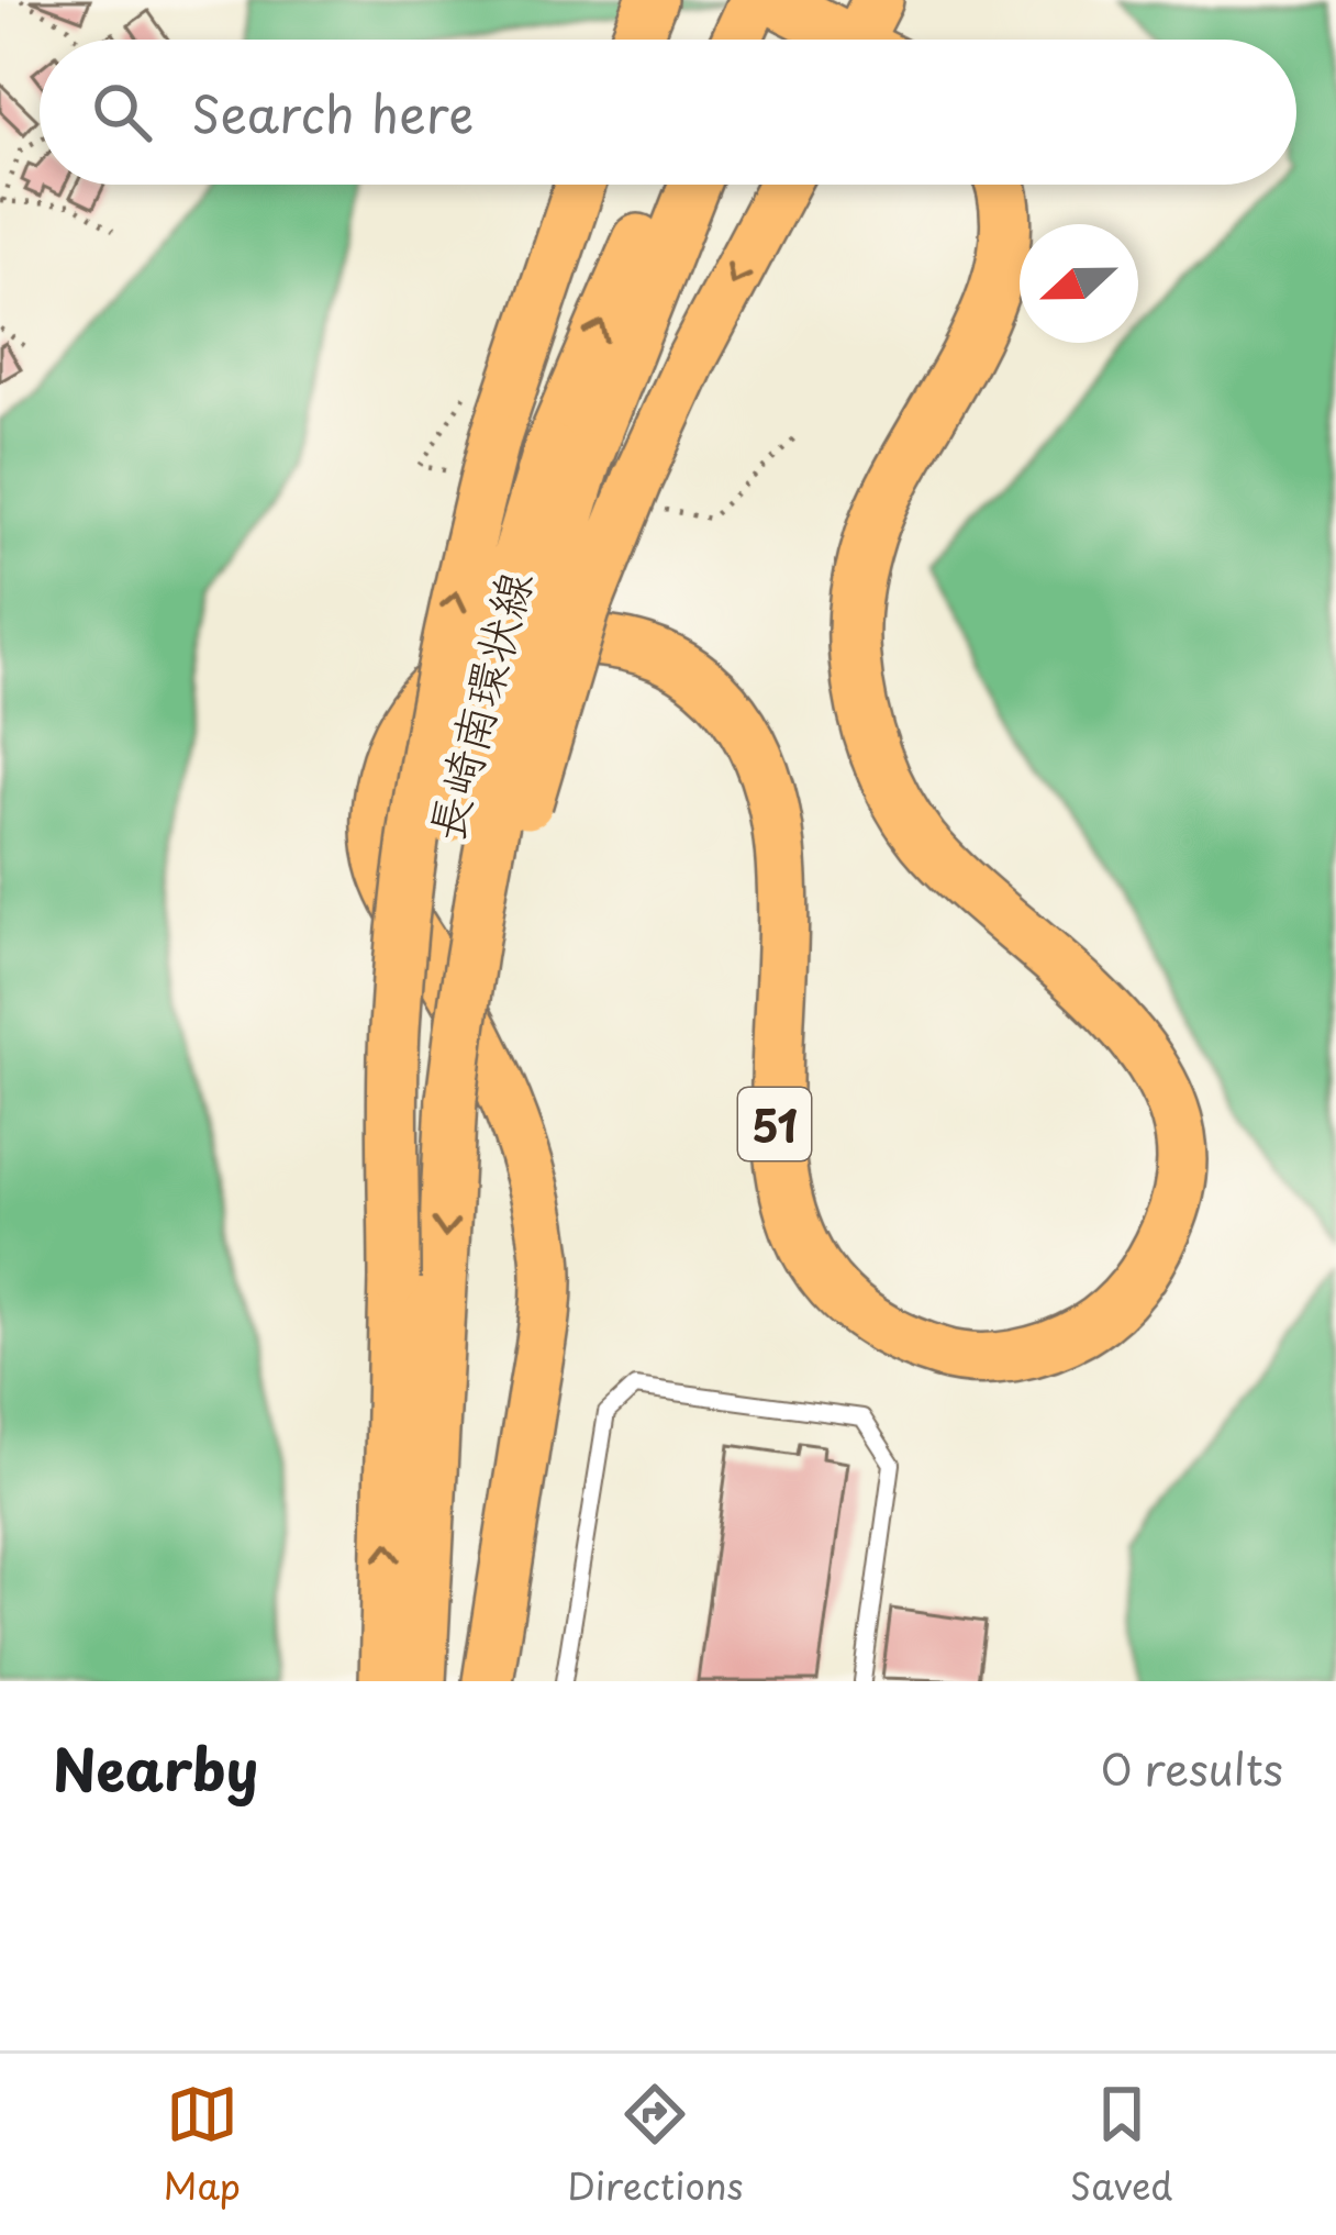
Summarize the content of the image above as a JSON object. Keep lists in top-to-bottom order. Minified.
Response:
{"streets":{"main road":["長崎南環状線","51"]},"north":"left","page":{"search":"Search here","heading":["Nearby","0 results"],"nav":["Map","Directions","Saved"]}}
